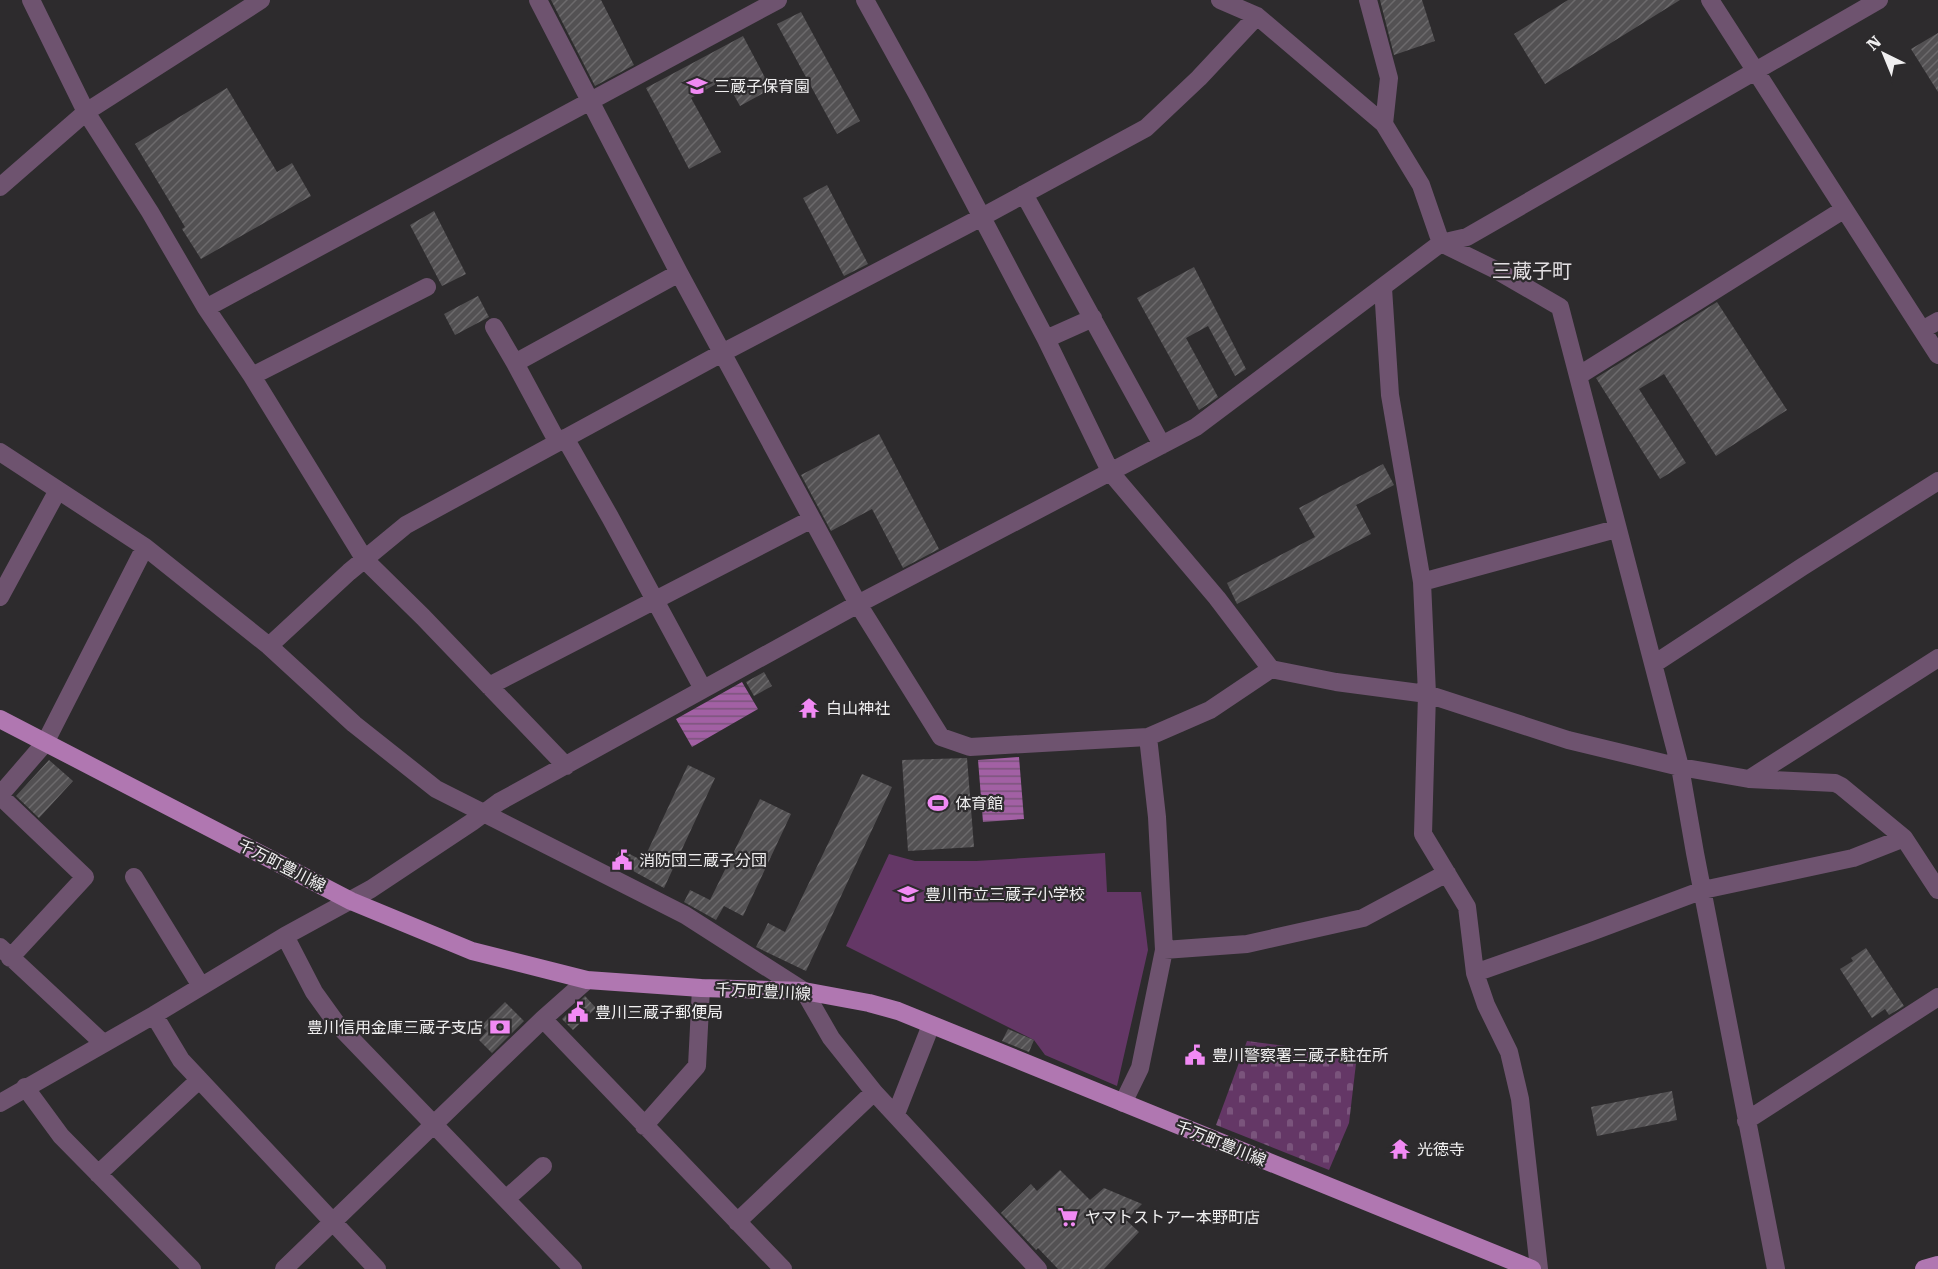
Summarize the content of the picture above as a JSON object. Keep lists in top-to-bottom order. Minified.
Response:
{"streets":{"main road":["千万町豊川線"]},"districts":["三蔵子町"],"places":{"school or university":["三蔵子保育園","豊川市立三蔵子小学校"],"temple":["白山神社","光徳寺"],"sports":["体育館"],"public building":["消防団三蔵子分団","豊川三蔵子郵便局","豊川警察署三蔵子駐在所"],"bank":["豊川信用金庫三蔵子支店"],"supermarket":["ヤマトストアー本野町店"]},"north":"top left"}
